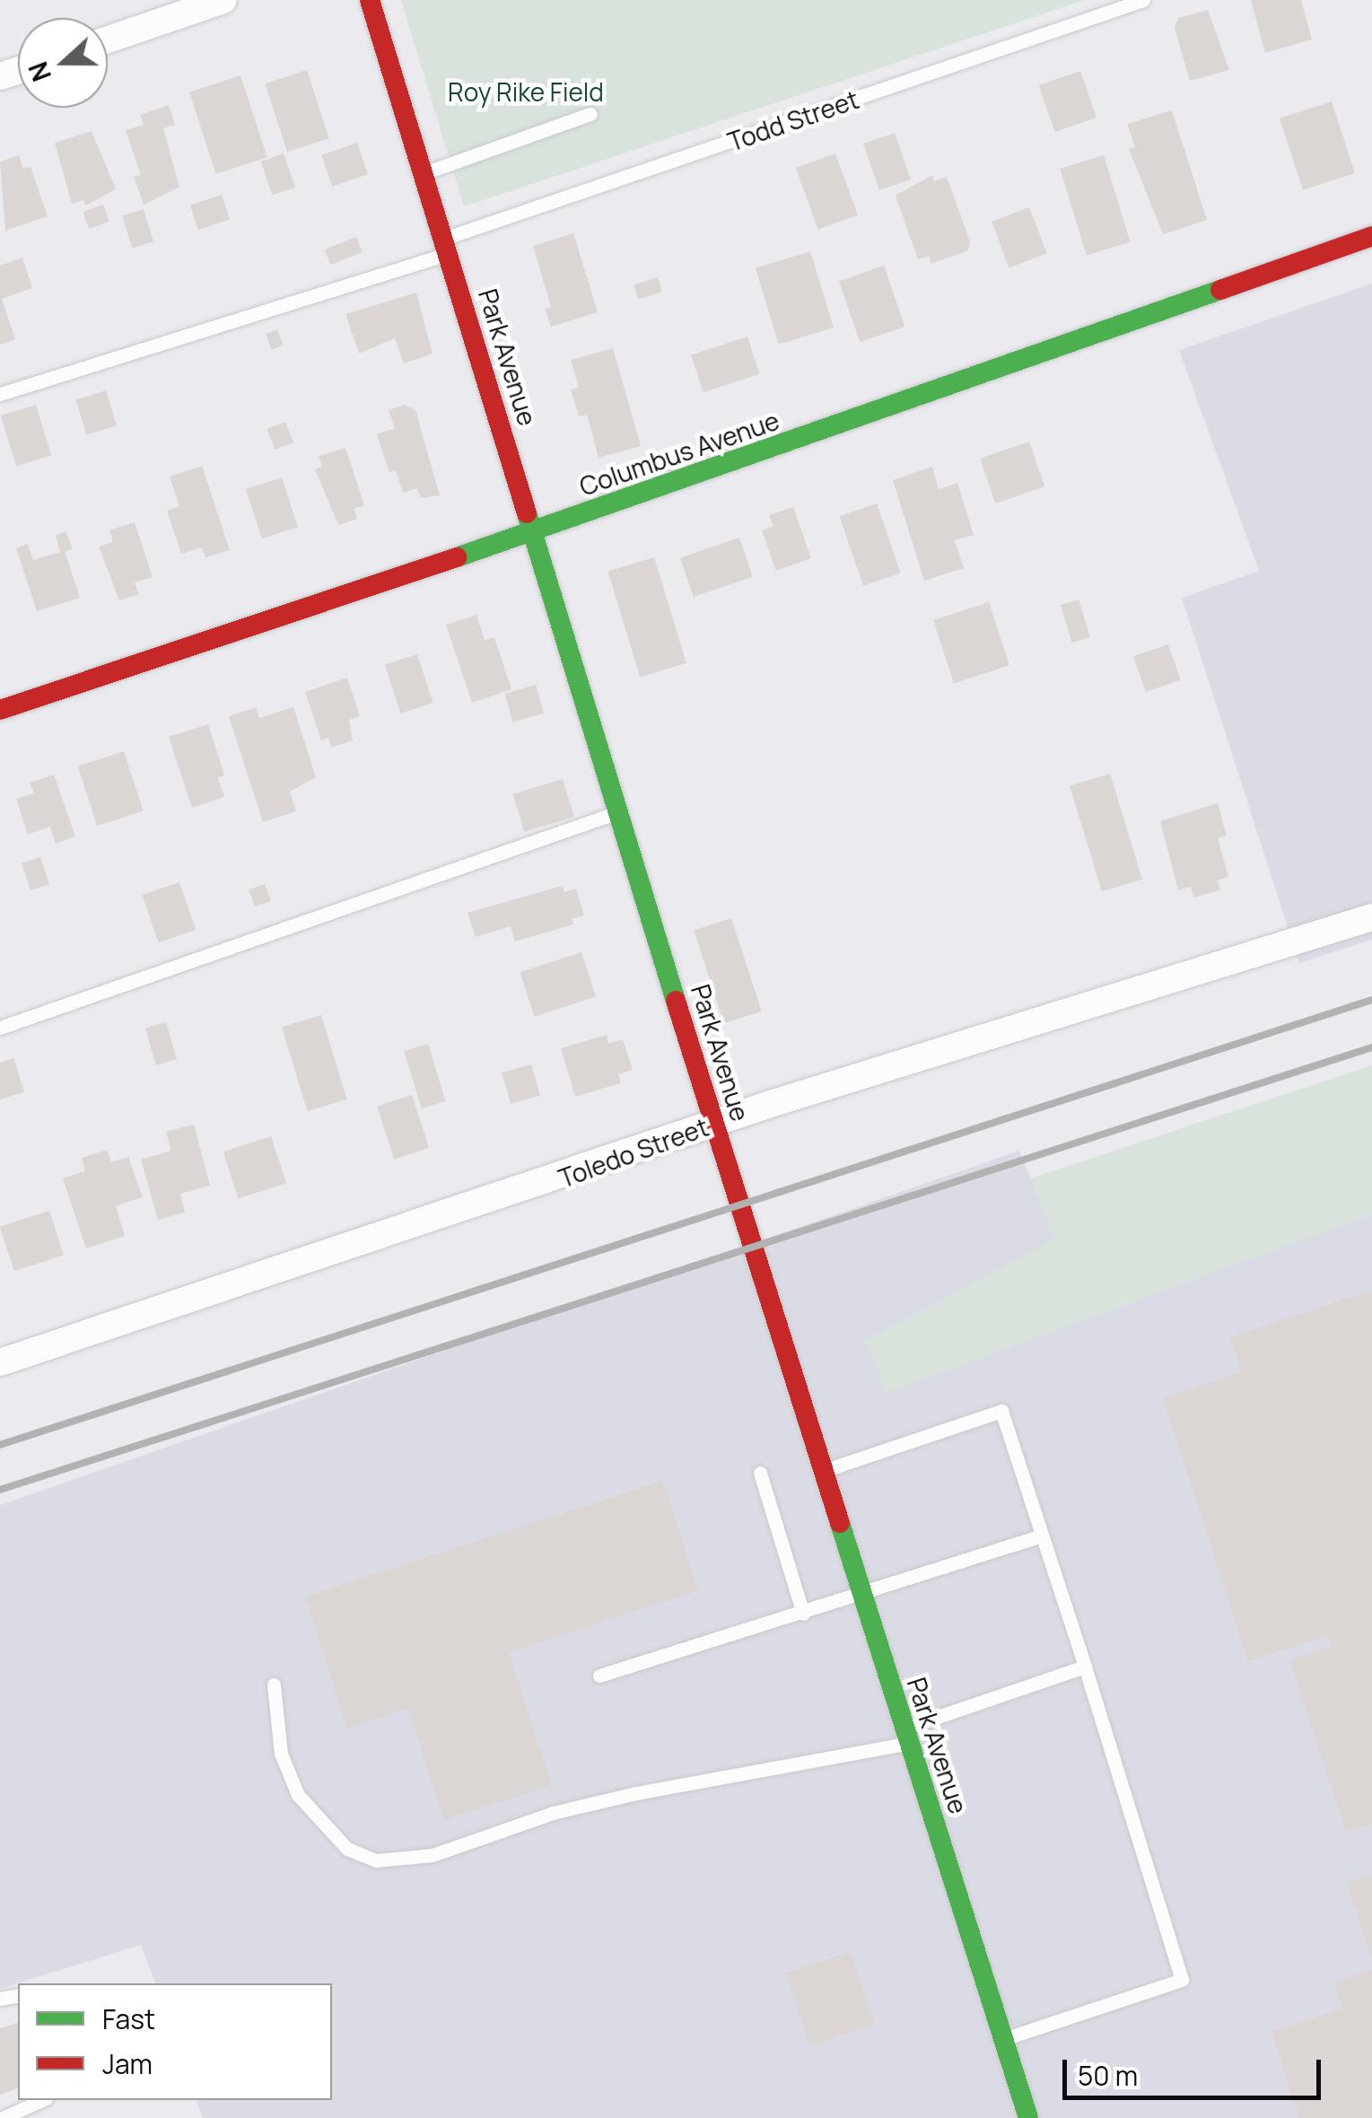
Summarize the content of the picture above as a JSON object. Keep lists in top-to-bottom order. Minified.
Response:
{"streets":{"street":["Park Avenue","Columbus Avenue","Toledo Street"],"lane":["Todd Street"]},"crossings":[["Todd Street","Park Avenue"],["Park Avenue","Columbus Avenue"],["Park Avenue","Toledo Street"]],"parks":["Roy Rike Field"],"legend":["Fast","Jam"],"scale_bar":"50 m","north":"left"}
